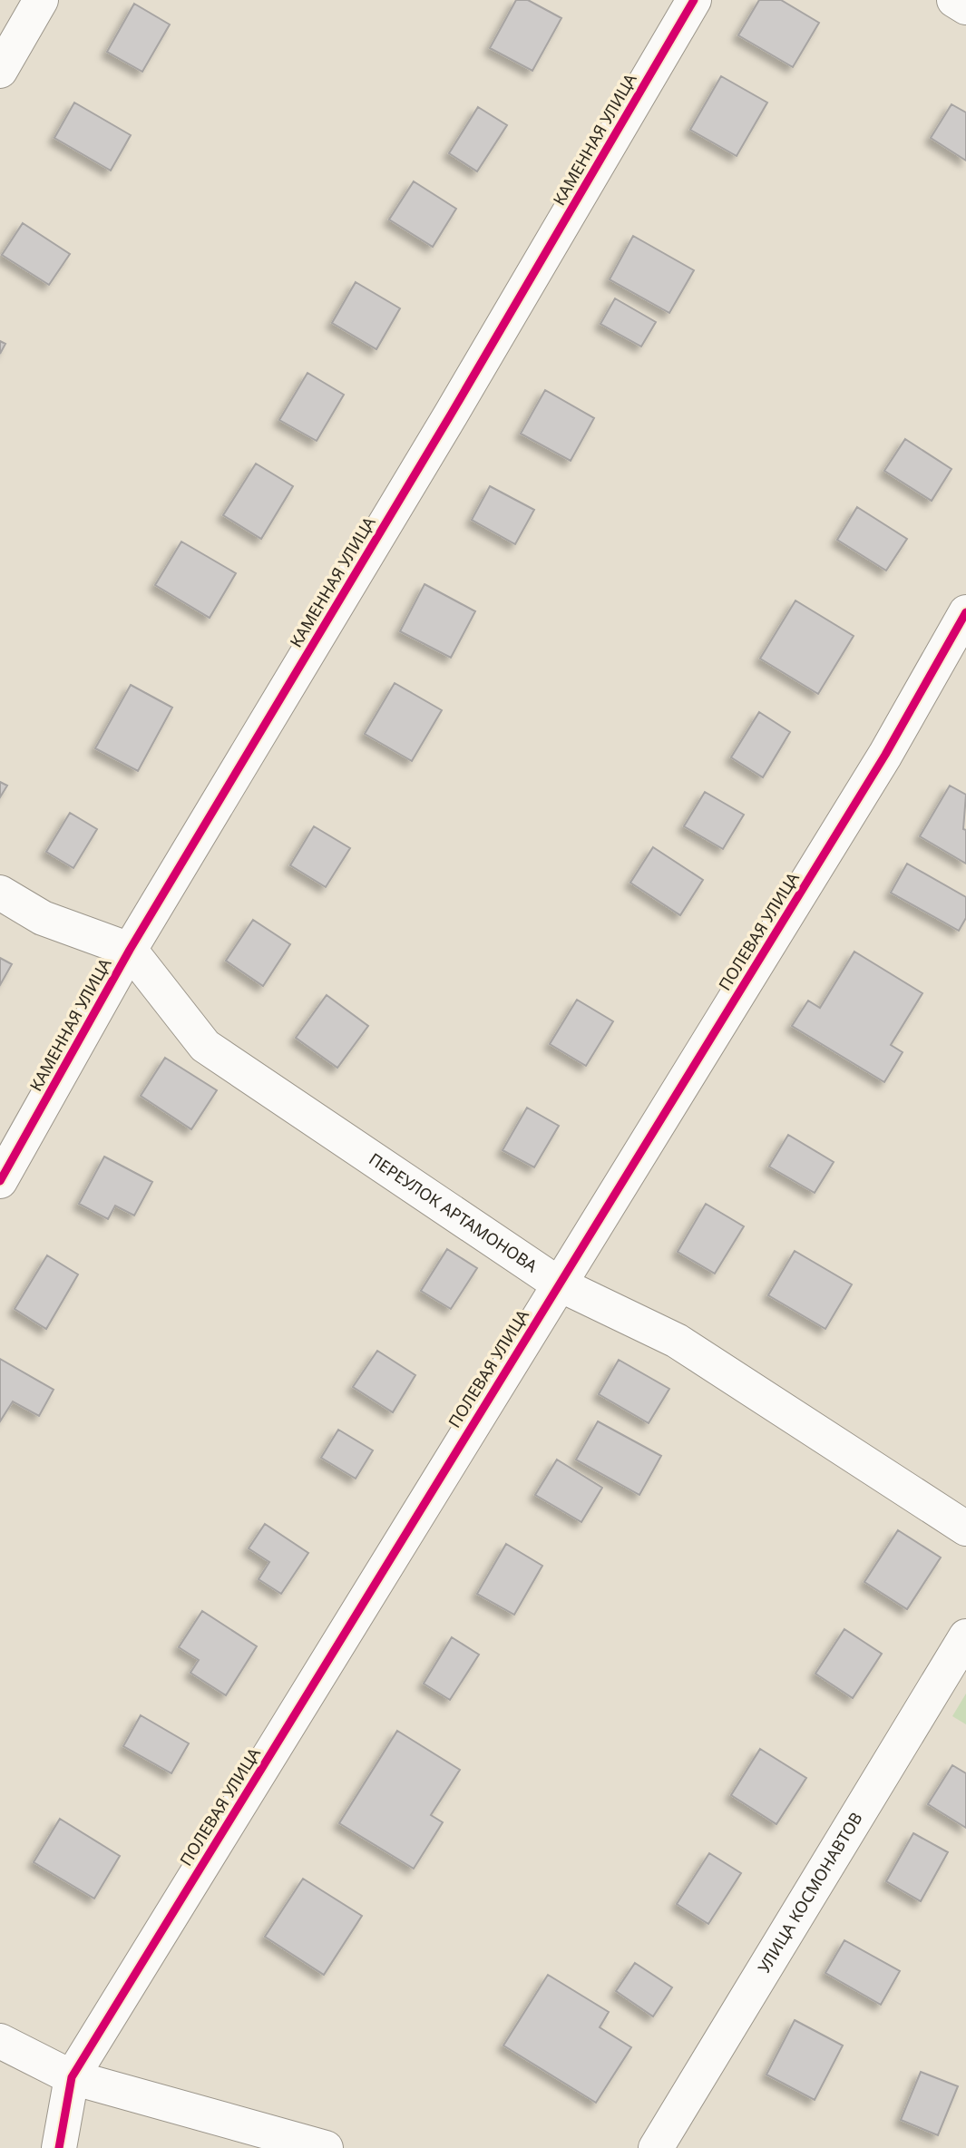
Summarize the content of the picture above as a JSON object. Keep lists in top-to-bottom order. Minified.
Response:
{"streets":{"street":["КАМЕННАЯ УЛИЦА","ПОЛЕВАЯ УЛИЦА","ПЕРЕУЛОК АРТАМОНОВА","УЛИЦА КОСМОНАВТОВ"]},"crossings":[["КАМЕННАЯ УЛИЦА","ПЕРЕУЛОК АРТАМОНОВА"],["ПОЛЕВАЯ УЛИЦА","ПЕРЕУЛОК АРТАМОНОВА"]]}
